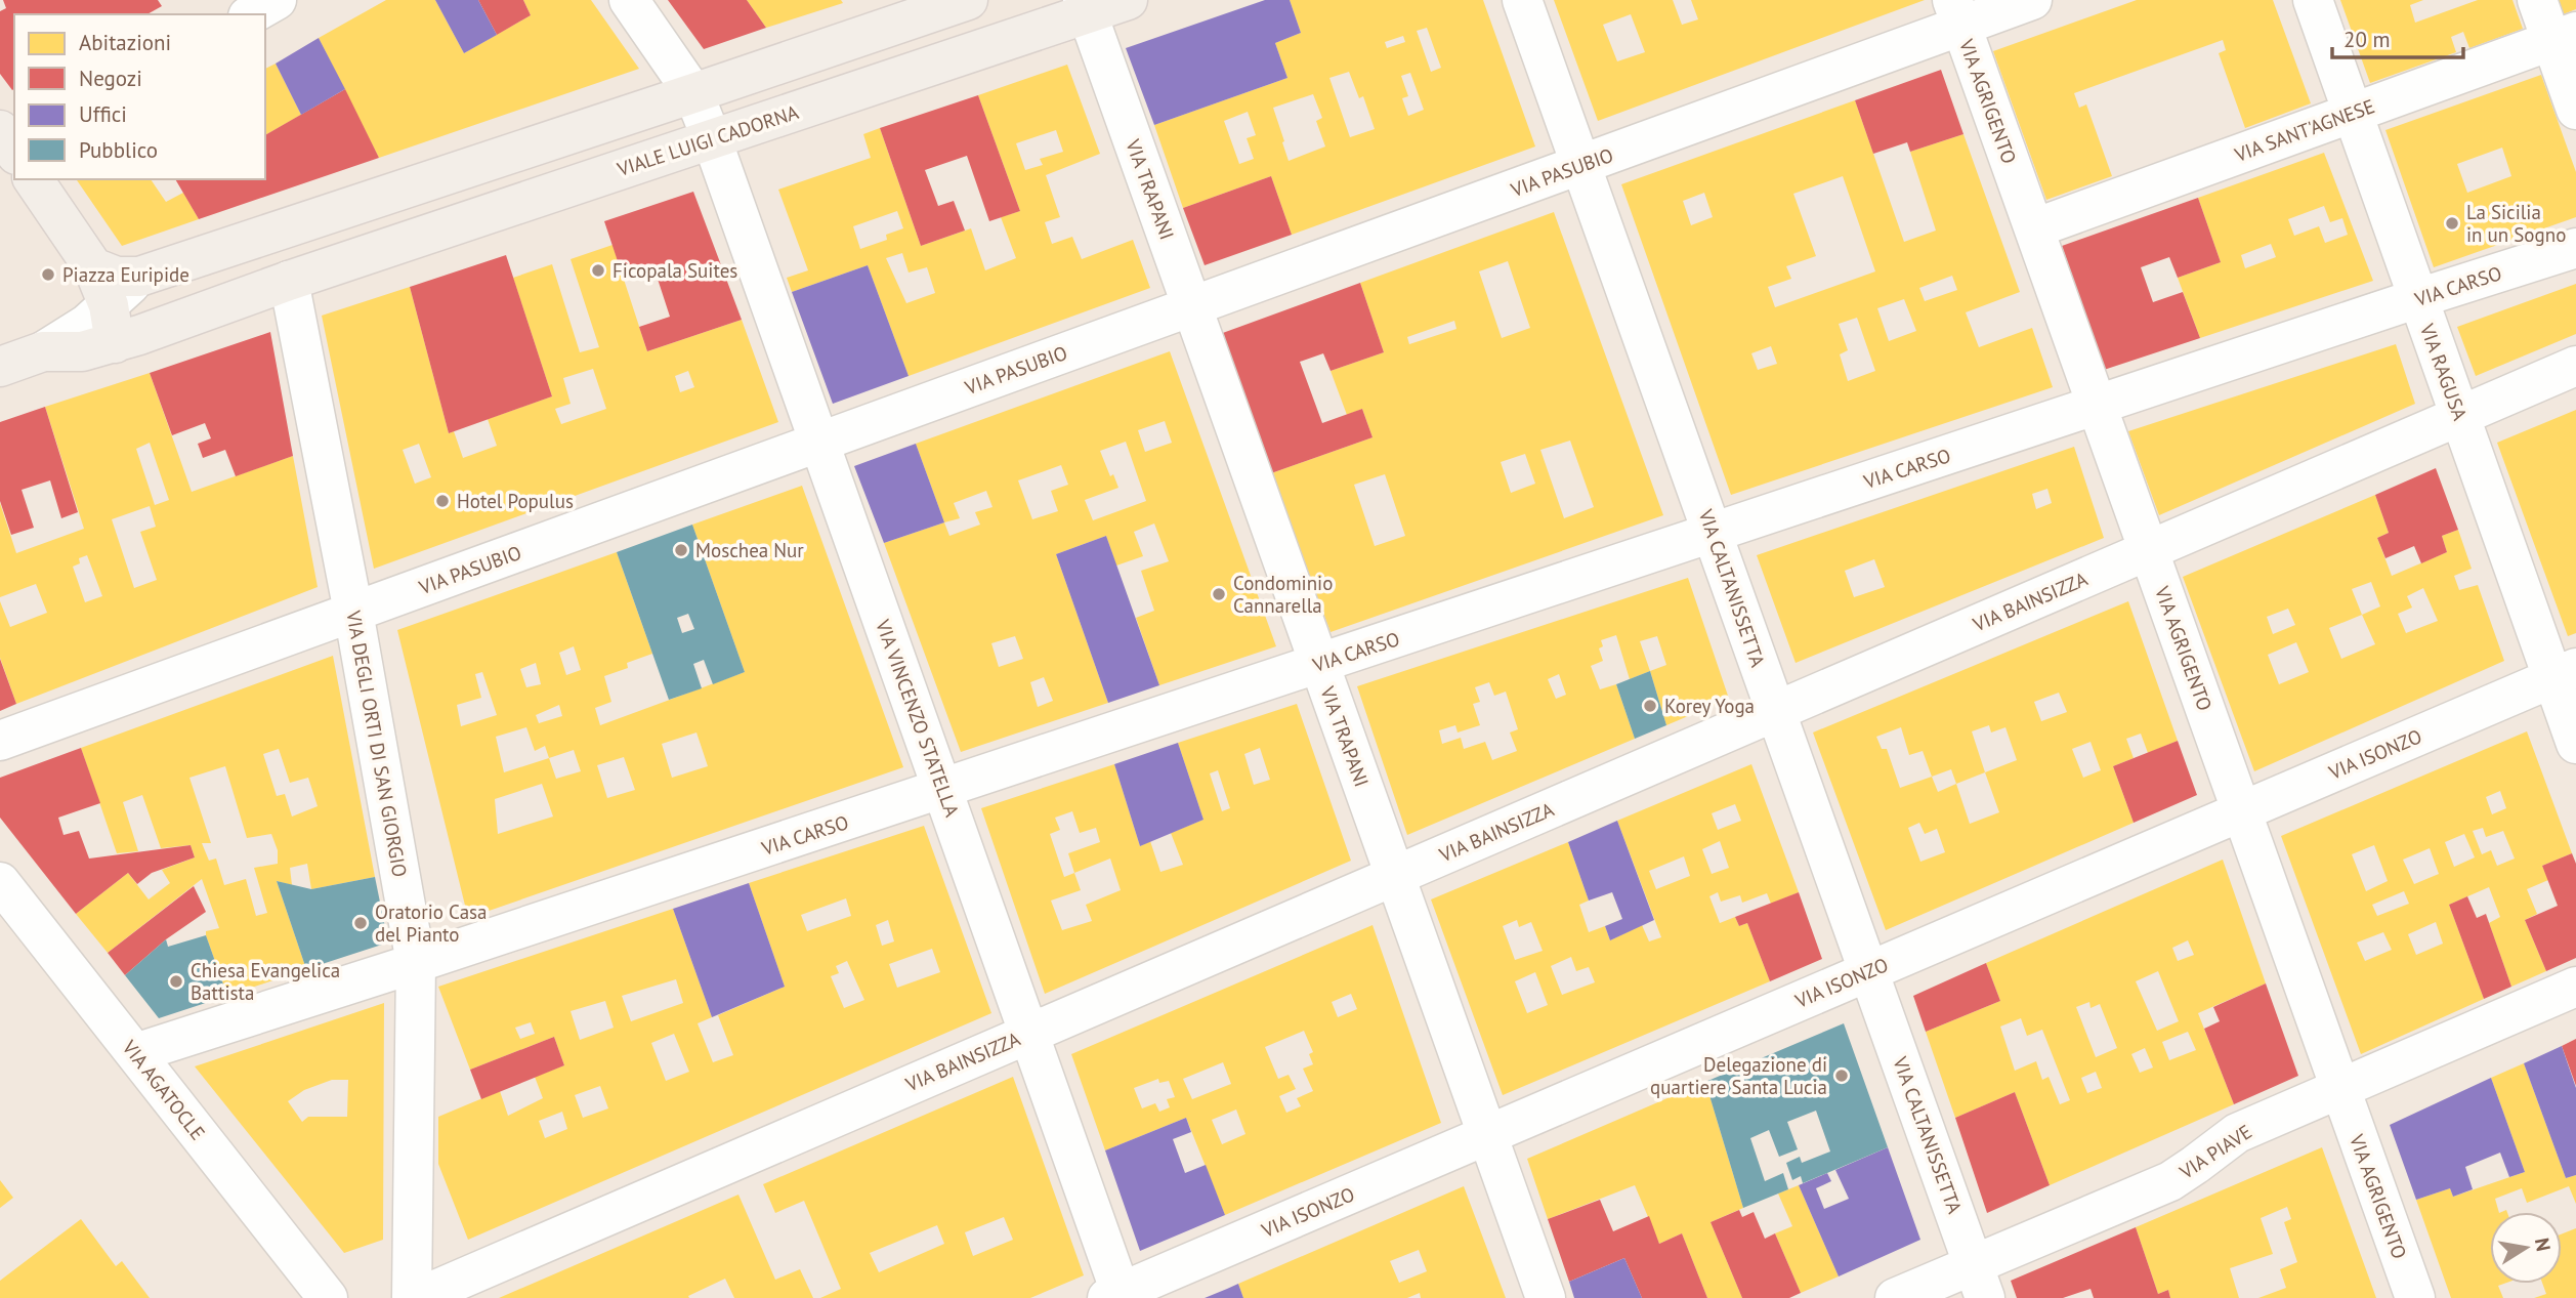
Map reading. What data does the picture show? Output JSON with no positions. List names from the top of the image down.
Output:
{
  "streets": {
    "main road": ["VIALE LUIGI CADORNA"],
    "street": [
      "VIA AGRIGENTO",
      "VIA SANT'AGNESE",
      "VIA PASUBIO",
      "VIA TRAPANI",
      "VIA CARSO",
      "VIA RAGUSA",
      "VIA CALTANISSETTA",
      "VIA BAINSIZZA",
      "VIA VINCENZO STATELLA",
      "VIA DEGLI ORTI DI SAN GIORGIO",
      "VIA ISONZO",
      "VIA AGATOCLE",
      "VIA PIAVE"
    ]
  },
  "crossings": [
    ["VIA AGRIGENTO", "VIA SANT'AGNESE"],
    ["VIA AGRIGENTO", "VIA PASUBIO"],
    ["VIA AGRIGENTO", "VIA CARSO"],
    ["VIA AGRIGENTO", "VIA BAINSIZZA"],
    ["VIA AGRIGENTO", "VIA ISONZO"],
    ["VIA AGRIGENTO", "VIA PIAVE"],
    ["VIA SANT'AGNESE", "VIA RAGUSA"],
    ["VIALE LUIGI CADORNA", "VIA TRAPANI"],
    ["VIALE LUIGI CADORNA", "VIA VINCENZO STATELLA"],
    ["VIALE LUIGI CADORNA", "VIA DEGLI ORTI DI SAN GIORGIO"],
    ["VIA PASUBIO", "VIA TRAPANI"],
    ["VIA PASUBIO", "VIA CALTANISSETTA"],
    ["VIA PASUBIO", "VIA VINCENZO STATELLA"],
    ["VIA PASUBIO", "VIA DEGLI ORTI DI SAN GIORGIO"],
    ["VIA TRAPANI", "VIA CARSO"],
    ["VIA TRAPANI", "VIA BAINSIZZA"],
    ["VIA TRAPANI", "VIA ISONZO"],
    ["VIA CARSO", "VIA RAGUSA"],
    ["VIA CARSO", "VIA CALTANISSETTA"],
    ["VIA CARSO", "VIA VINCENZO STATELLA"],
    ["VIA CARSO", "VIA DEGLI ORTI DI SAN GIORGIO"],
    ["VIA CARSO", "VIA AGATOCLE"],
    ["VIA RAGUSA", "VIA BAINSIZZA"],
    ["VIA RAGUSA", "VIA ISONZO"],
    ["VIA CALTANISSETTA", "VIA BAINSIZZA"],
    ["VIA CALTANISSETTA", "VIA ISONZO"],
    ["VIA CALTANISSETTA", "VIA PIAVE"],
    ["VIA BAINSIZZA", "VIA VINCENZO STATELLA"],
    ["VIA BAINSIZZA", "VIA DEGLI ORTI DI SAN GIORGIO"],
    ["VIA VINCENZO STATELLA", "VIA ISONZO"]
  ],
  "places": [
    "La Sicilia in un Sogno",
    "Ficopala Suites",
    "Piazza Euripide",
    "Hotel Populus",
    "Moschea Nur",
    "Condominio Cannarella",
    "Korey Yoga",
    "Oratorio Casa del Pianto",
    "Chiesa Evangelica Battista",
    "Delegazione di quartiere Santa Lucia"
  ],
  "legend": [
    "Abitazioni",
    "Negozi",
    "Uffici",
    "Pubblico"
  ],
  "scale_bar": "20 m",
  "north": "right"
}
